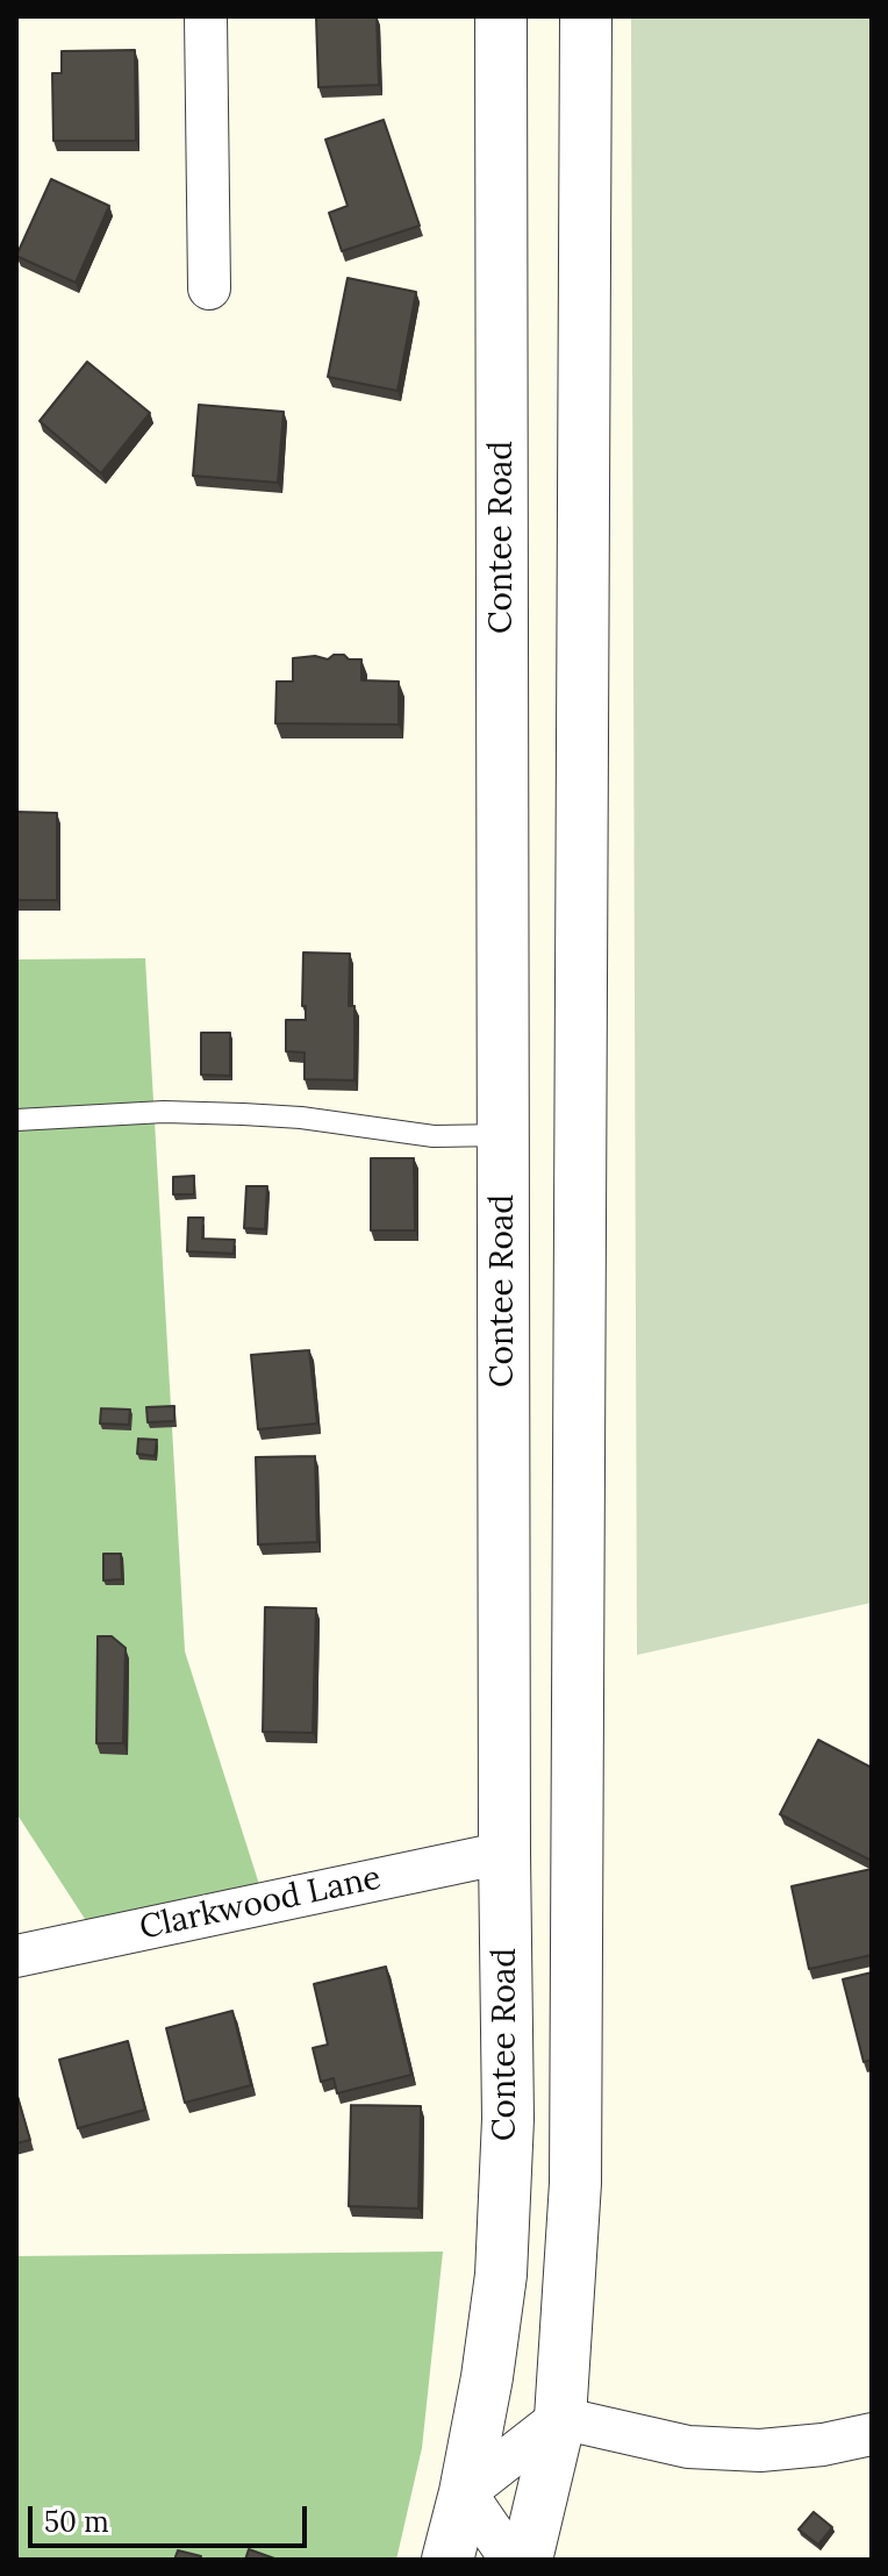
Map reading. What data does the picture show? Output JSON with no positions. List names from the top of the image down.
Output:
{
  "streets": {
    "street": ["Contee Road", "Clarkwood Lane"]
  },
  "crossings": [
    ["Contee Road", "Clarkwood Lane"]
  ],
  "scale_bar": "50 m"
}
